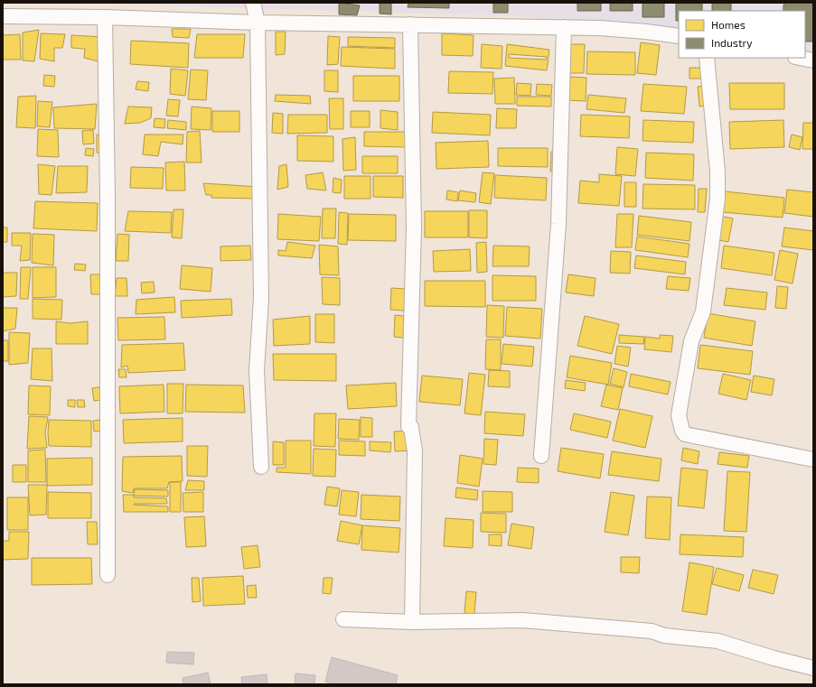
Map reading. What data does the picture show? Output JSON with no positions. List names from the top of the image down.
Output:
{
  "legend": ["Homes", "Industry"]
}
